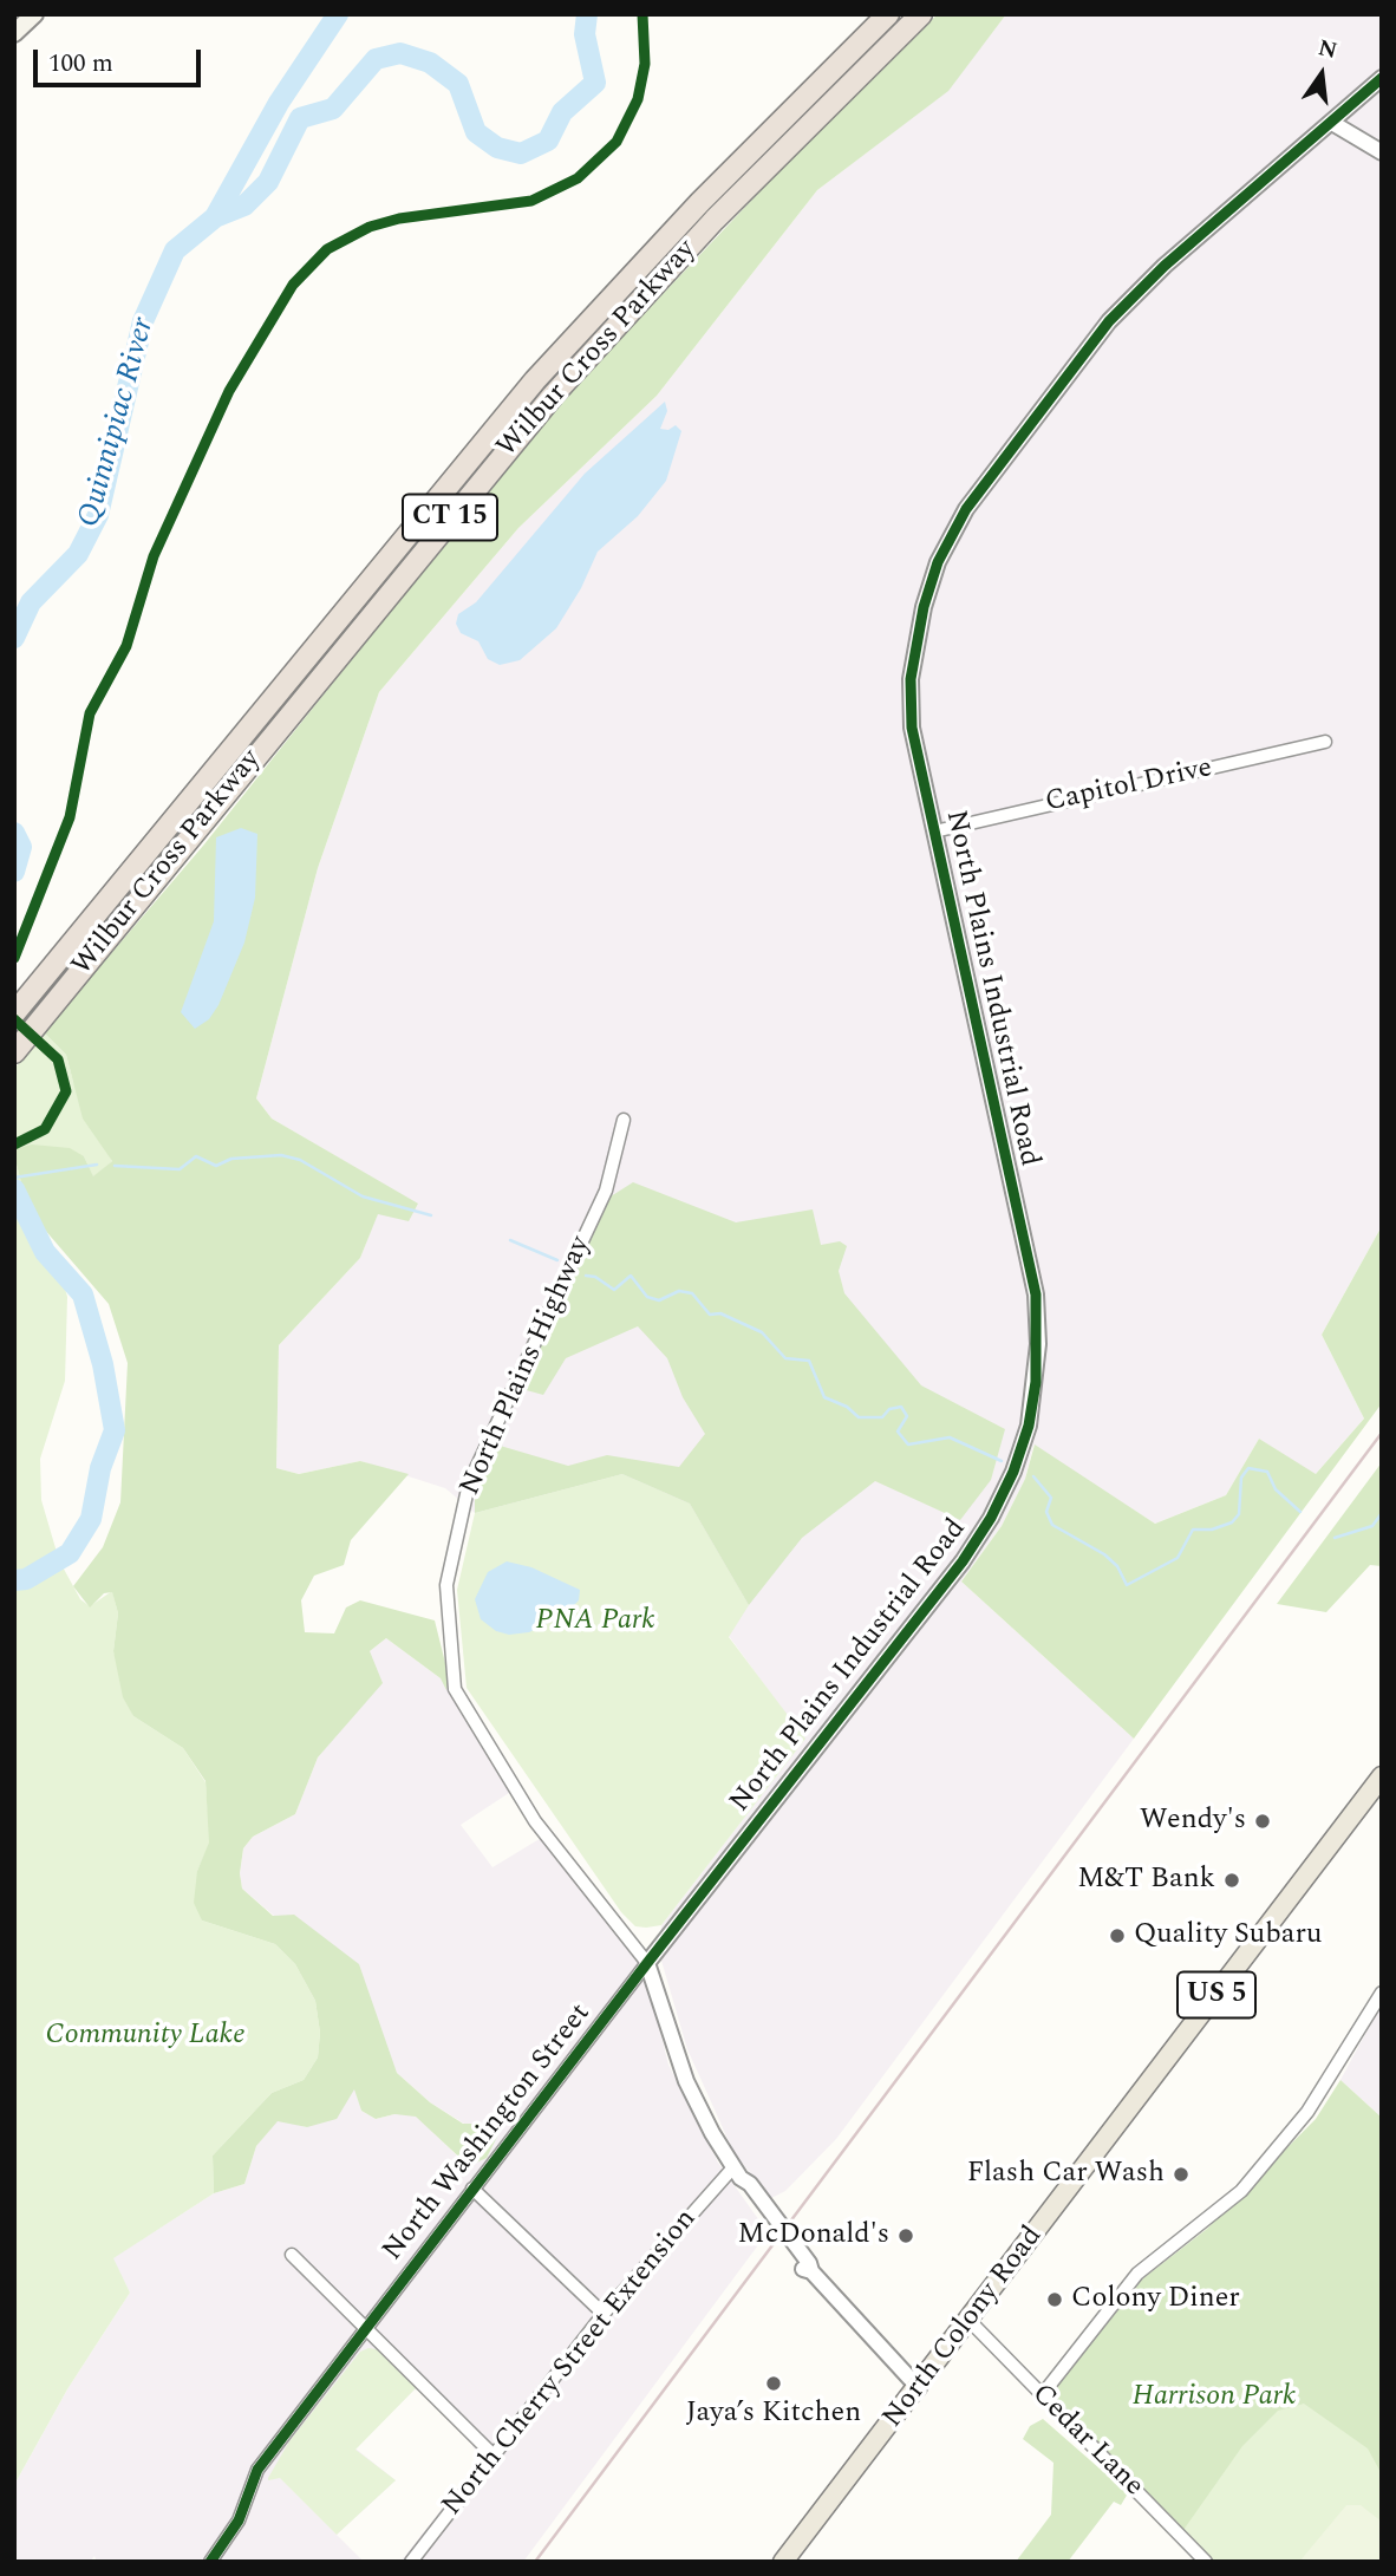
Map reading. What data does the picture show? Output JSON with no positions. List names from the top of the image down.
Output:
{
  "streets": {
    "highway": ["Wilbur Cross Parkway", "CT 15"],
    "main road": ["US 5", "North Colony Road"],
    "street": [
      "Capitol Drive",
      "North Plains Industrial Road",
      "North Plains Highway",
      "North Washington Street",
      "North Cherry Street Extension",
      "Cedar Lane"
    ]
  },
  "crossings": [
    ["Capitol Drive", "North Plains Industrial Road"],
    ["North Plains Industrial Road", "North Plains Highway"],
    ["North Plains Industrial Road", "North Washington Street"],
    ["North Plains Highway", "North Washington Street"],
    ["North Plains Highway", "North Colony Road"],
    ["North Plains Highway", "North Cherry Street Extension"],
    ["North Colony Road", "Cedar Lane"]
  ],
  "water": ["Quinnipiac River"],
  "parks": ["PNA Park", "Community Lake", "Harrison Park"],
  "places": [
    "Wendy's",
    "M&T Bank",
    "Quality Subaru",
    "Flash Car Wash",
    "McDonald's",
    "Colony Diner",
    "Jaya’s Kitchen"
  ],
  "scale_bar": "100 m",
  "north": "top"
}
